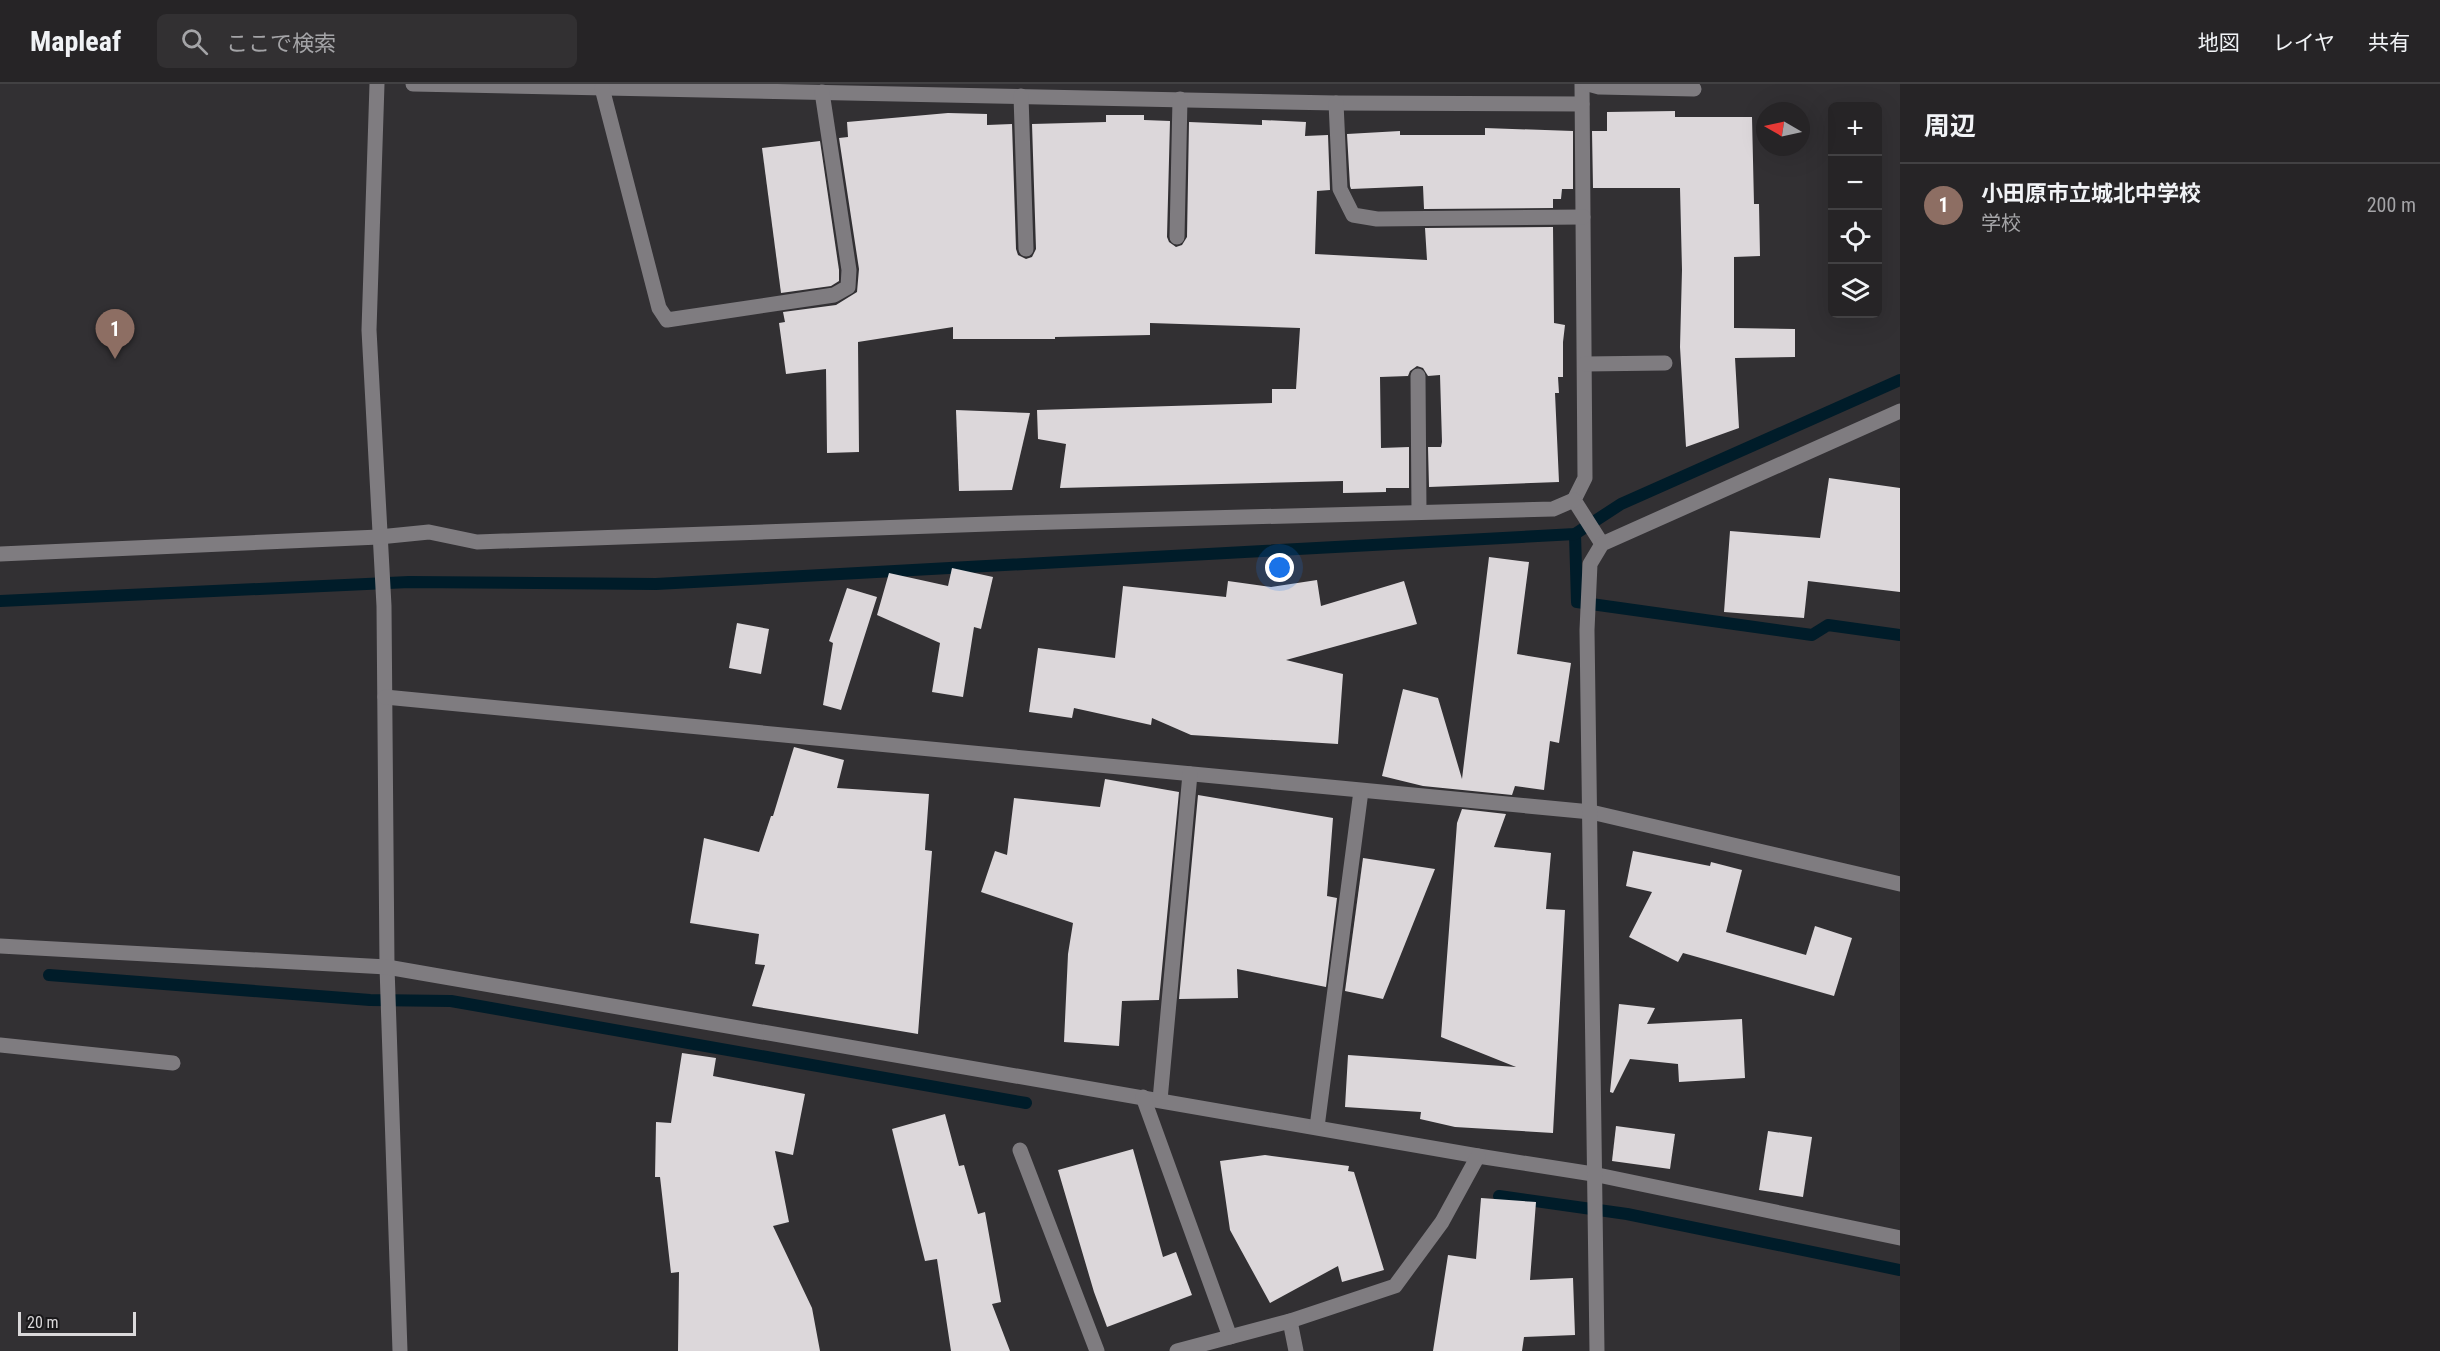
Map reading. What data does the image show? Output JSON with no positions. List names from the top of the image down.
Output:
{
  "scale_bar": "20 m",
  "north": "left",
  "page": {
    "header": "Mapleaf",
    "search": "ここで検索",
    "nav": ["地図", "レイヤ", "共有"],
    "heading": "周辺",
    "map_buttons": ["+", "−"],
    "list": [
      {
        "mark": "1",
        "name": "小田原市立城北中学校",
        "note": "学校",
        "value": "200 m"
      }
    ],
    "pins": "1",
    "scale": "20 m"
  }
}
